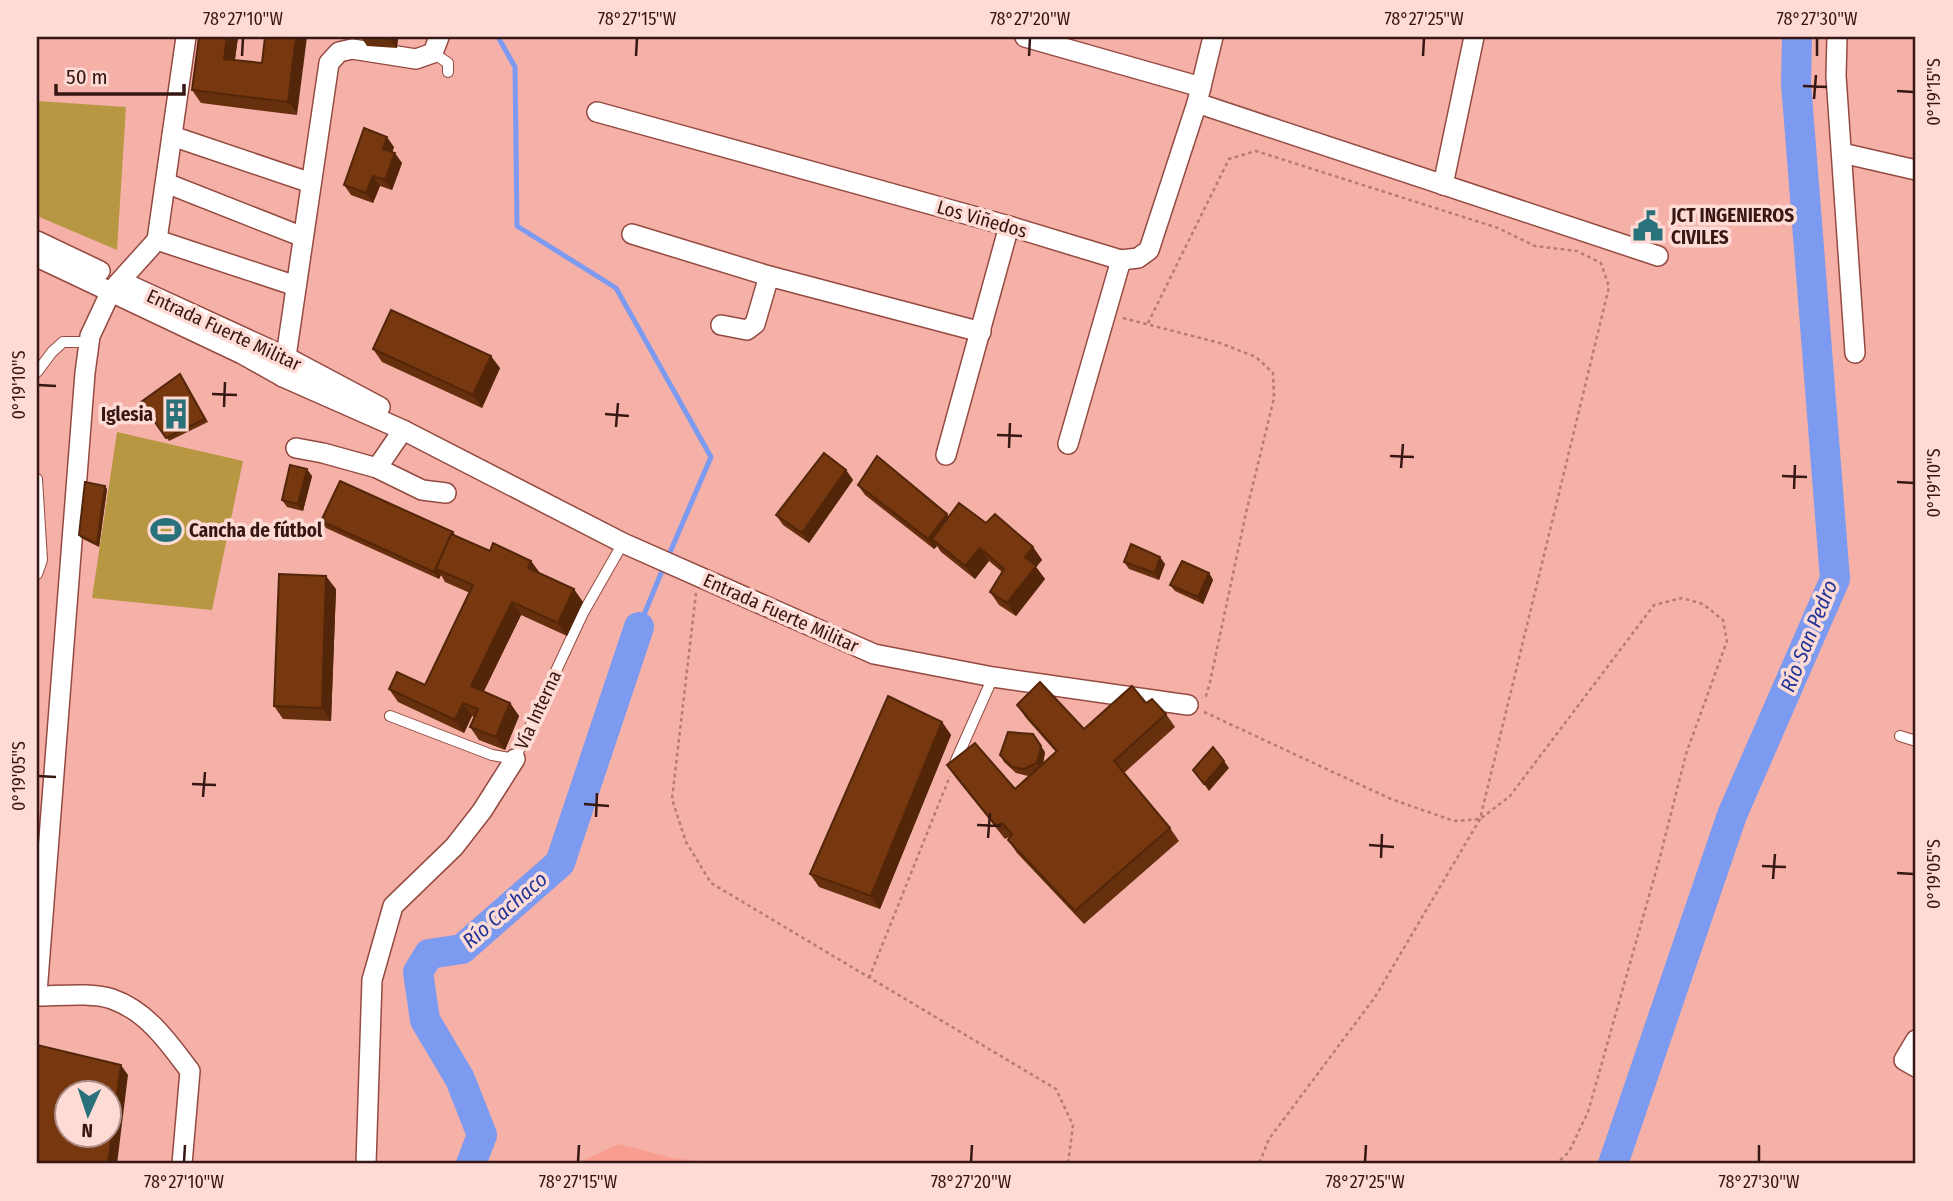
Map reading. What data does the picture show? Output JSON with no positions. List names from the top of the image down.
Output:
{
  "streets": {
    "street": ["Los Viñedos", "Entrada Fuerte Militar"],
    "lane": ["Vía Interna"]
  },
  "crossings": [
    ["Entrada Fuerte Militar", "Vía Interna"]
  ],
  "water": ["Río San Pedro", "Río Cachaco"],
  "places": {
    "public building": ["JCT INGENIEROS CIVILES"],
    "building": ["Iglesia"],
    "sports": ["Cancha de fútbol"]
  },
  "scale_bar": "50 m",
  "north": "bottom",
  "coordinates": [
    "78°27'10\"W",
    "78°27'15\"W",
    "78°27'20\"W",
    "78°27'25\"W",
    "78°27'30\"W",
    "0°19'15\"S",
    "0°19'10\"S",
    "0°19'05\"S"
  ]
}
